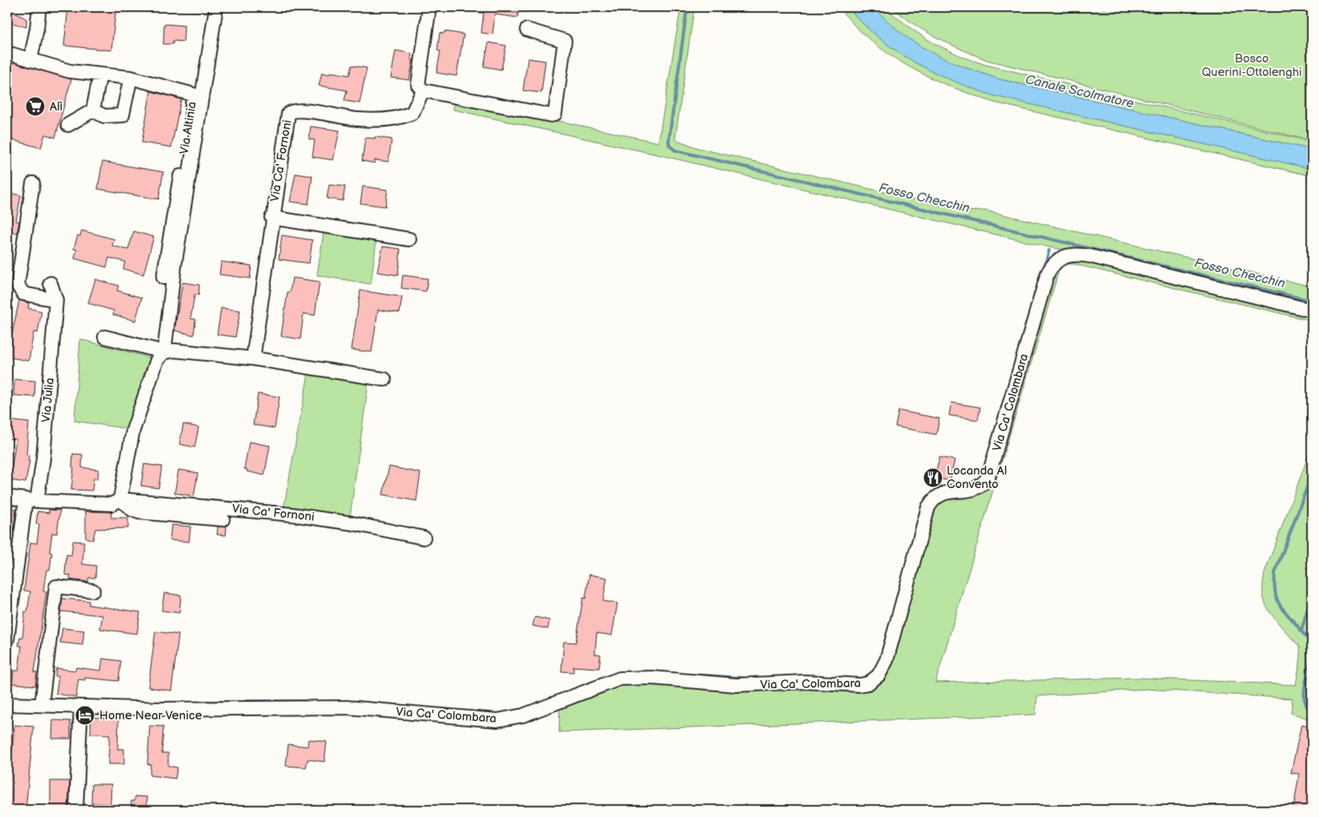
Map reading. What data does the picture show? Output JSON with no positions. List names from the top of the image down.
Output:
{
  "streets": {
    "street": [
      "Via Altinia",
      "Via Ca' Fornoni",
      "Via Julia",
      "Via Ca' Colombara"
    ]
  },
  "crossings": [
    ["Via Ca' Fornoni", "Via Julia"]
  ],
  "water": ["Canale Scolmatore", "Fosso Checchin"],
  "parks": ["Bosco Querini-Ottolenghi"],
  "places": {
    "supermarket": ["Alì"],
    "restaurant": ["Locanda Al Convento"],
    "hotel": ["Home Near Venice"]
  }
}
